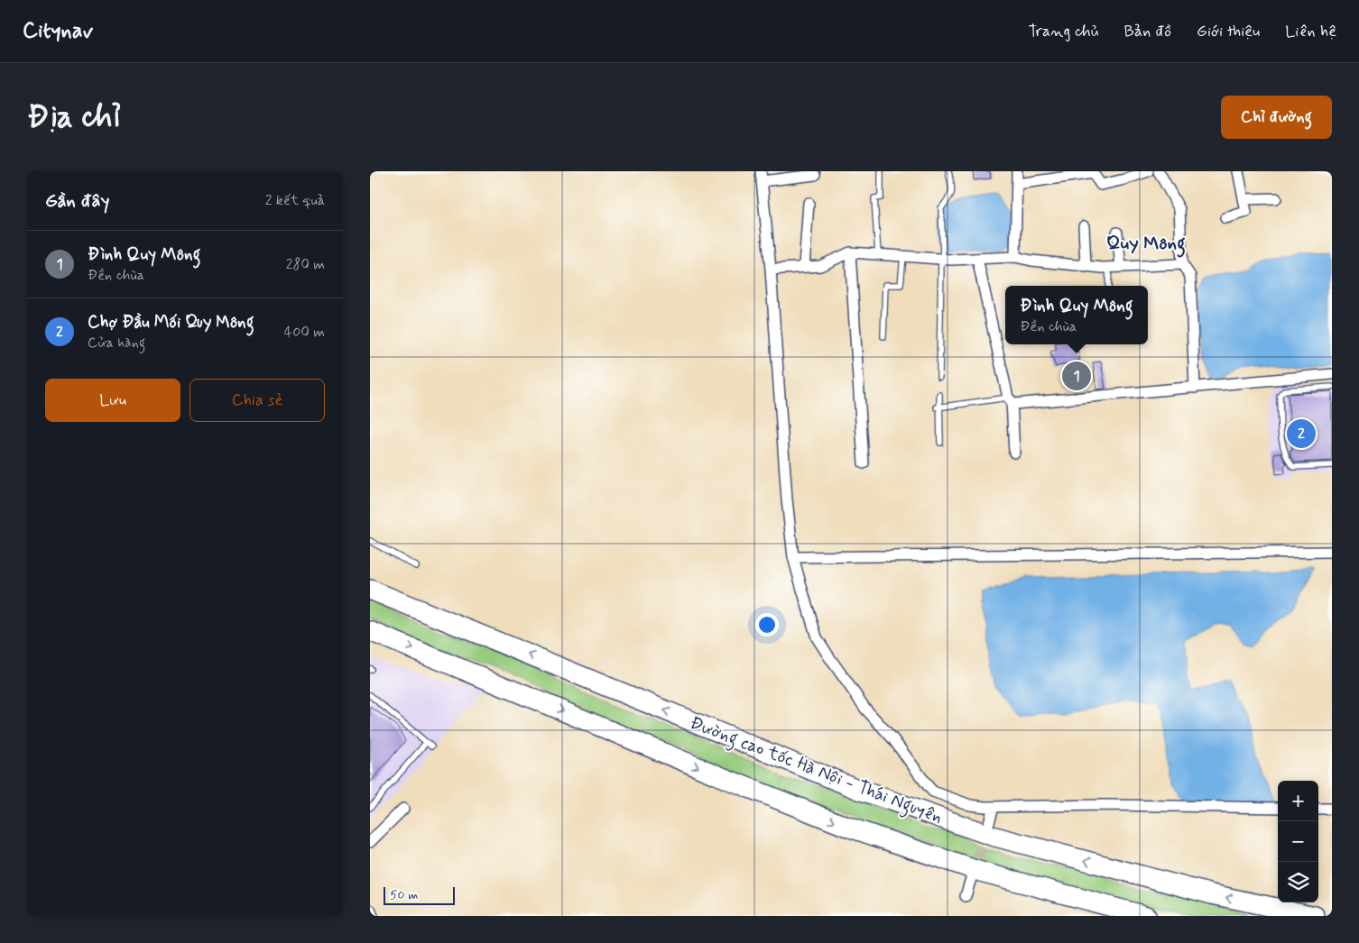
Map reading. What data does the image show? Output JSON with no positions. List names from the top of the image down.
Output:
{
  "streets": {
    "highway": ["Đường cao tốc Hà Nội - Thái Nguyên"]
  },
  "districts": ["Quy Mông"],
  "scale_bar": "50 m",
  "page": {
    "header": "Citynav",
    "nav": [
      "Trang chủ",
      "Bản đồ",
      "Giới thiệu",
      "Liên hệ"
    ],
    "buttons": [
      "Chỉ đường",
      ["Lưu", "Chia sẻ"]
    ],
    "title": "Địa chỉ",
    "heading": ["Gần đây", "2 kết quả"],
    "list": [
      {
        "mark": "1",
        "name": "Đình Quy Mông",
        "note": "Đền chùa",
        "value": "280 m"
      },
      {
        "mark": "2",
        "name": "Chợ Đầu Mối Quy Mông",
        "note": "Cửa hàng",
        "value": "400 m"
      }
    ],
    "popup": ["Đình Quy Mông", "Đền chùa"],
    "pins": ["1", "2"],
    "map_buttons": ["+", "−"],
    "scale": "50 m"
  }
}
